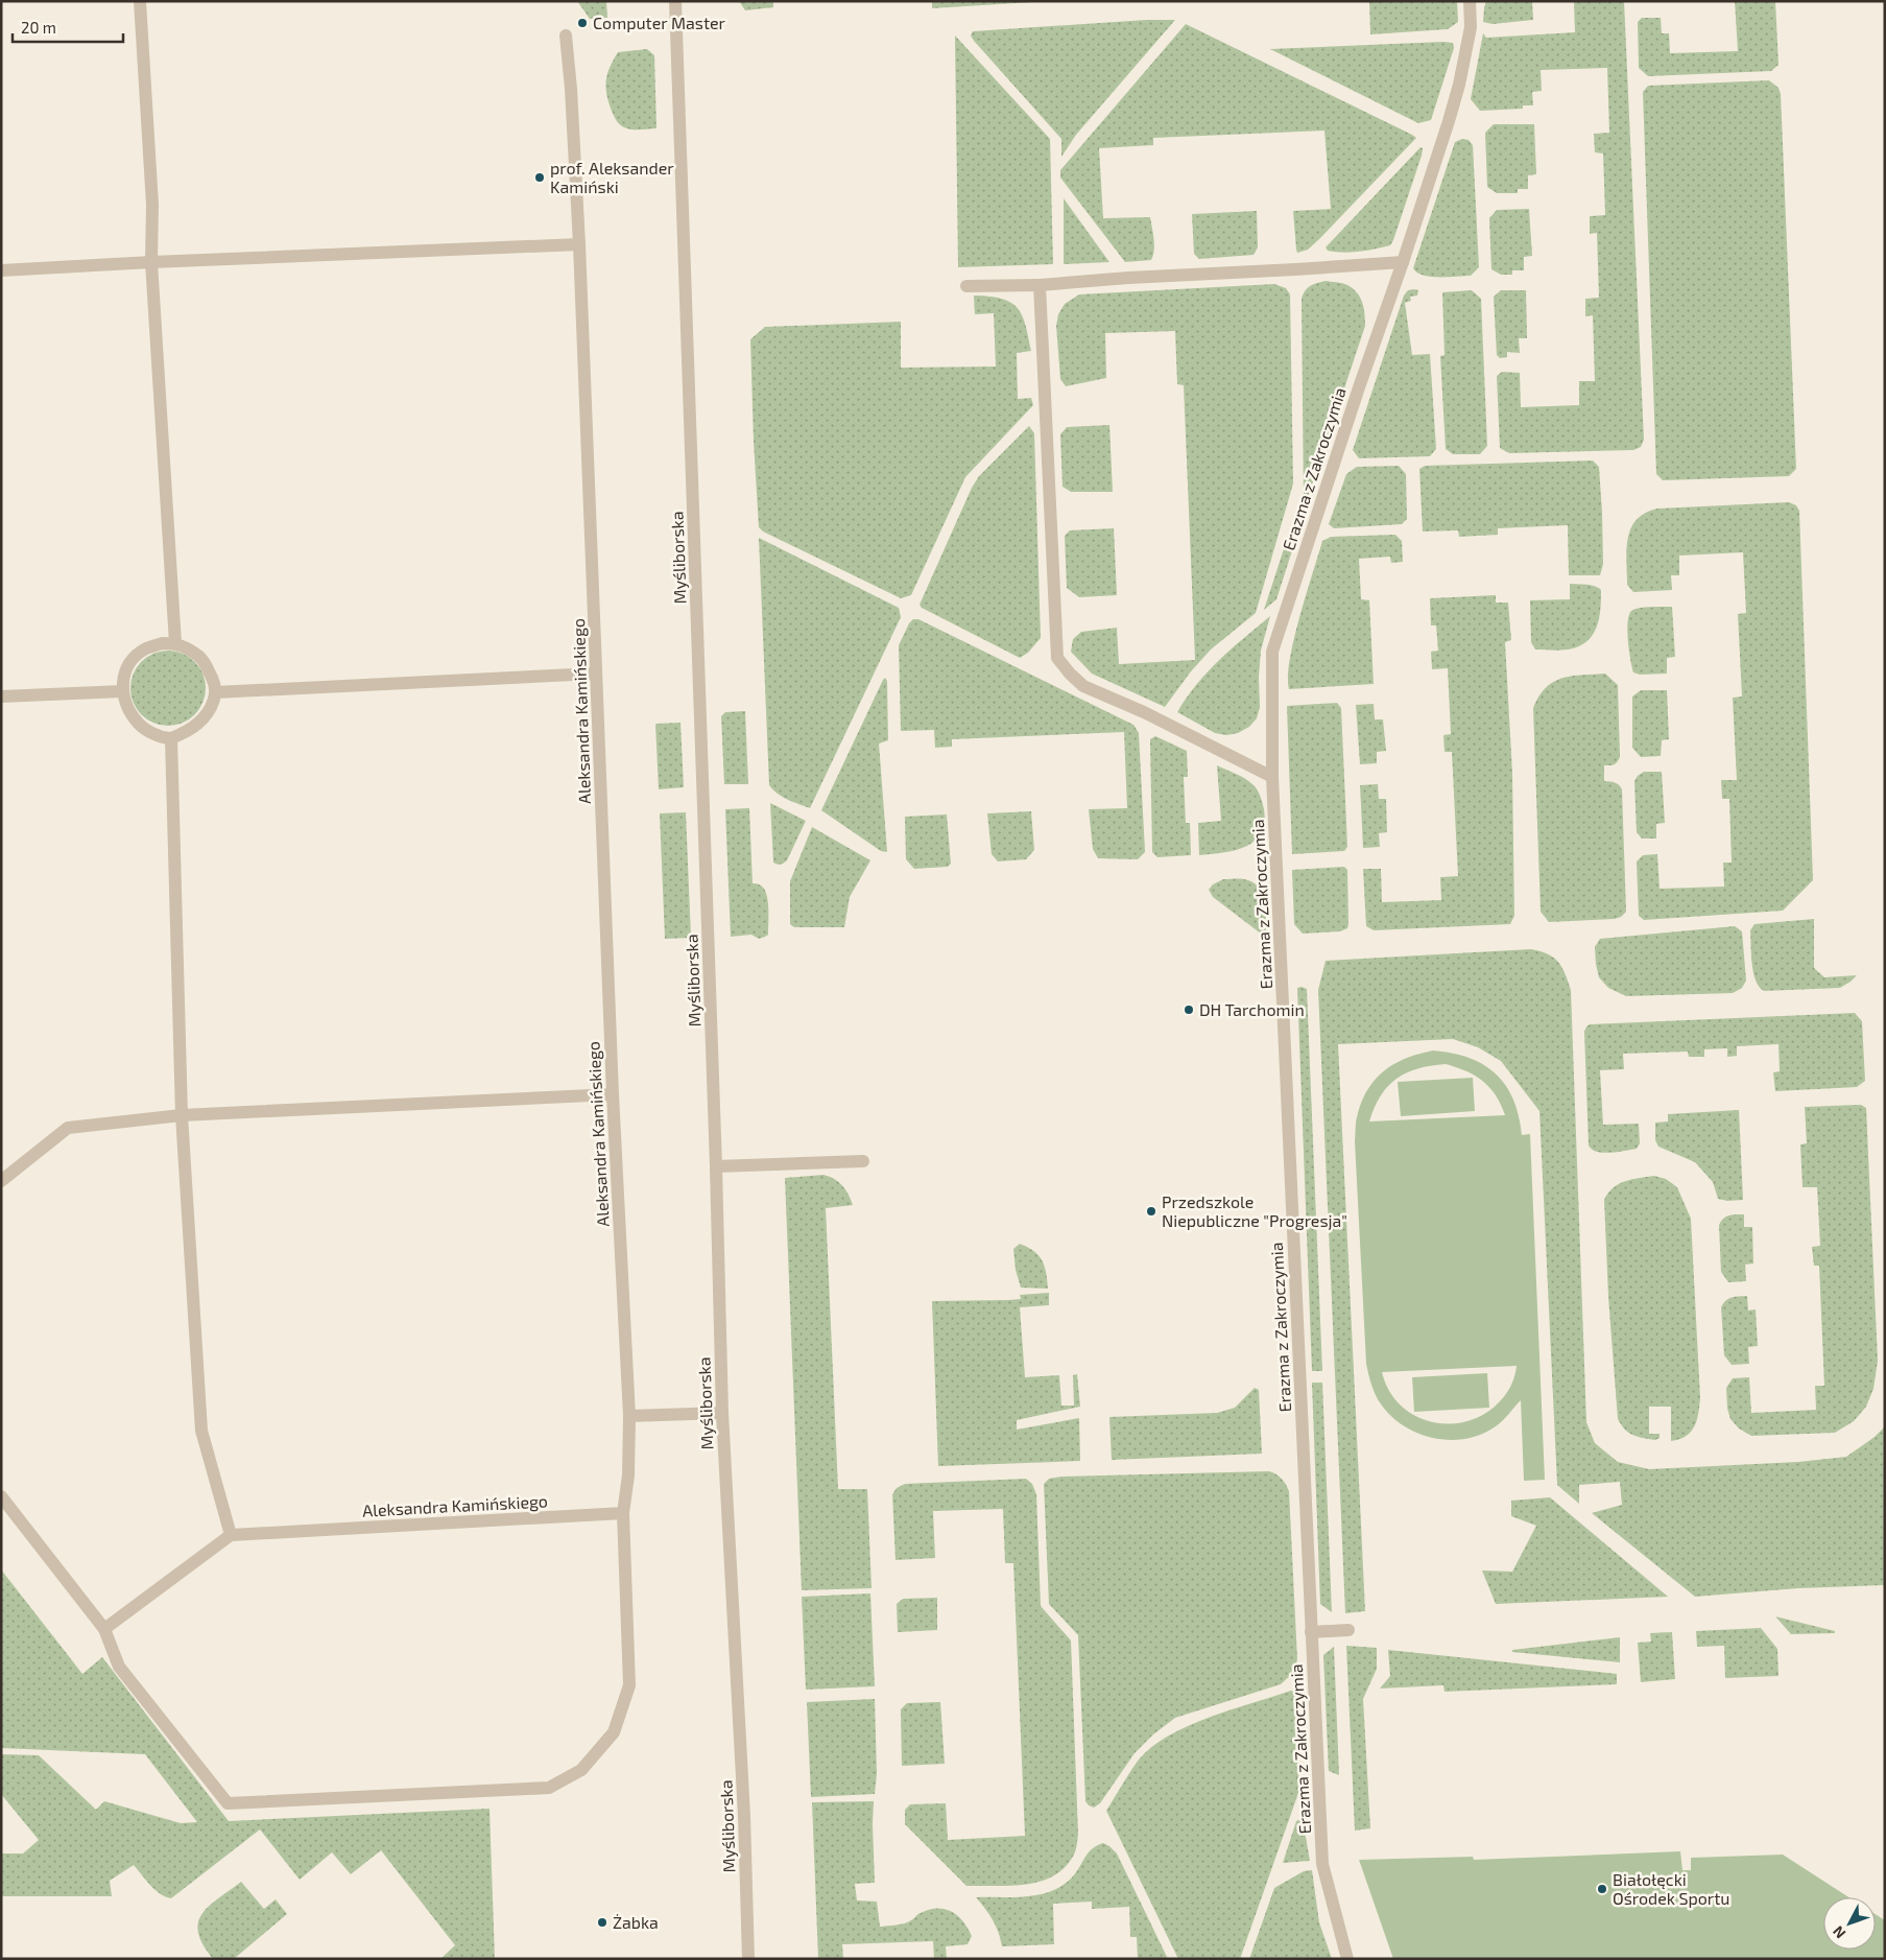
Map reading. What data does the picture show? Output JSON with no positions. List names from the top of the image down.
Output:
{
  "streets": {
    "street": ["Erazma z Zakroczymia", "Myśliborska", "Aleksandra Kamińskiego"]
  },
  "places": [
    "Computer Master",
    "prof. Aleksander Kamiński",
    "DH Tarchomin",
    "Przedszkole Niepubliczne \"Progresja\"",
    "Białołęcki Ośrodek Sportu",
    "Żabka"
  ],
  "scale_bar": "20 m",
  "north": "bottom left"
}
